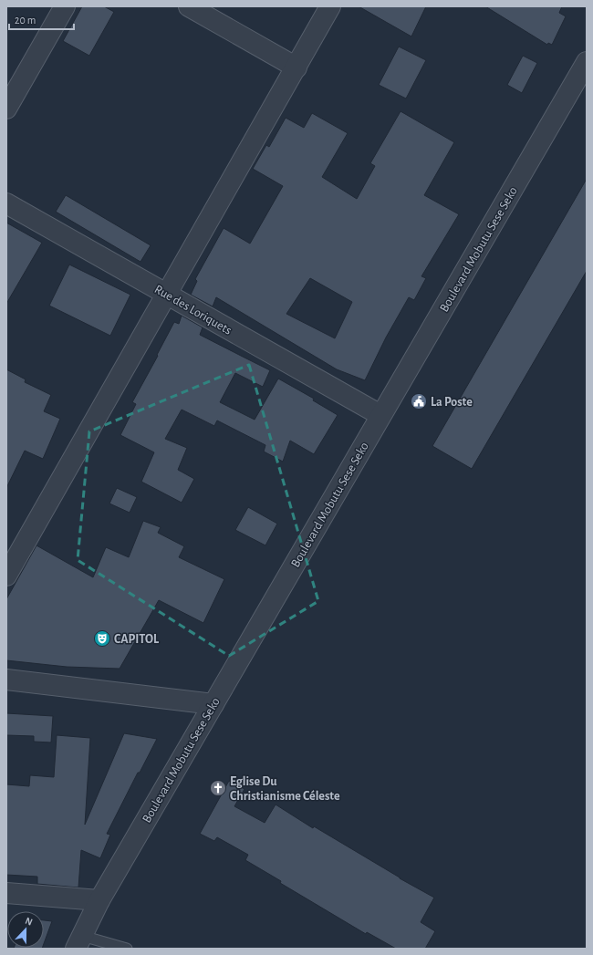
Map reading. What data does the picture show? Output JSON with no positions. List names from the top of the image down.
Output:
{
  "streets": {
    "street": ["Boulevard Mobutu Sese Seko", "Rue des Loriquets"]
  },
  "crossings": [
    ["Boulevard Mobutu Sese Seko", "Rue des Loriquets"]
  ],
  "places": {
    "public building": ["La Poste"],
    "theatre": ["CAPITOL"],
    "church": ["Eglise Du Christianisme Céleste"]
  },
  "scale_bar": "20 m",
  "north": "top"
}
